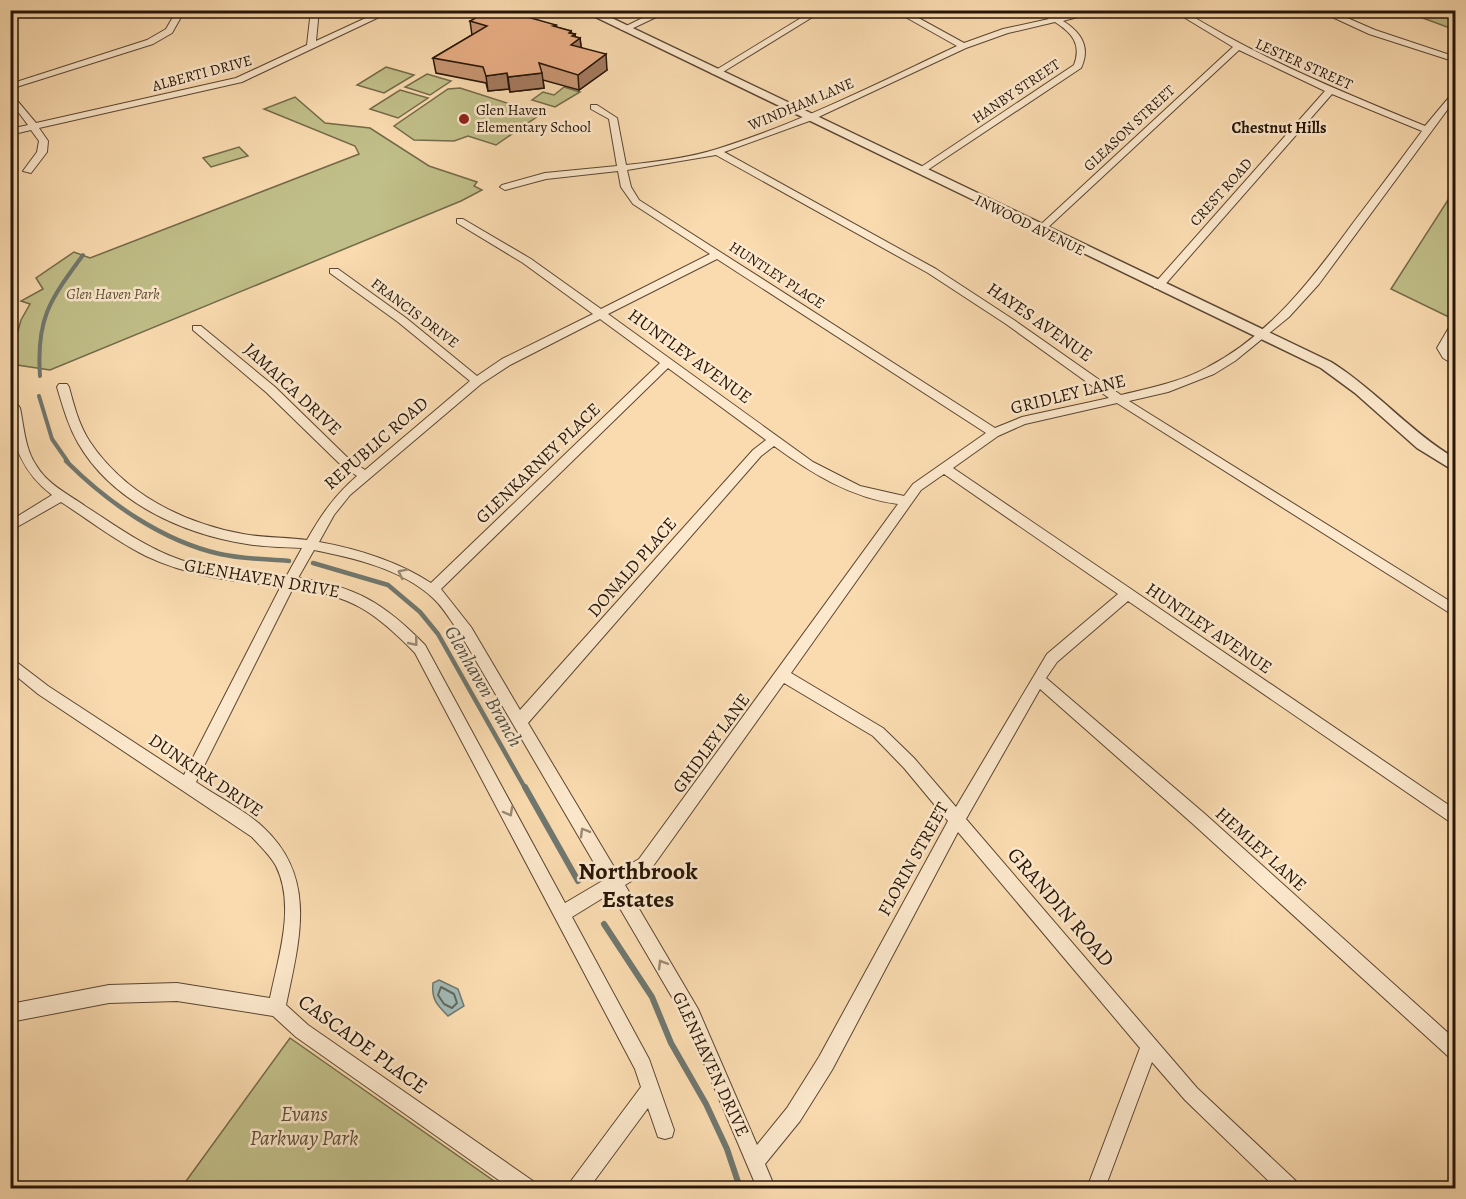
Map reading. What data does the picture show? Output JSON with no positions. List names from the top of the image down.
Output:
{
  "streets": {
    "street": [
      "LESTER STREET",
      "ALBERTI DRIVE",
      "HANBY STREET",
      "WINDHAM LANE",
      "GLEASON STREET",
      "CREST ROAD",
      "INWOOD AVENUE",
      "HUNTLEY PLACE",
      "FRANCIS DRIVE",
      "HAYES AVENUE",
      "HUNTLEY AVENUE",
      "JAMAICA DRIVE",
      "GRIDLEY LANE",
      "REPUBLIC ROAD",
      "GLENKARNEY PLACE",
      "DONALD PLACE",
      "GLENHAVEN DRIVE",
      "DUNKIRK DRIVE",
      "HEMLEY LANE",
      "FLORIN STREET",
      "GRANDIN ROAD",
      "CASCADE PLACE"
    ]
  },
  "crossings": [
    ["LESTER STREET", "GLEASON STREET"],
    ["LESTER STREET", "CREST ROAD"],
    ["LESTER STREET", "GRIDLEY LANE"],
    ["HANBY STREET", "WINDHAM LANE"],
    ["HANBY STREET", "INWOOD AVENUE"],
    ["WINDHAM LANE", "INWOOD AVENUE"],
    ["WINDHAM LANE", "HUNTLEY PLACE"],
    ["WINDHAM LANE", "HAYES AVENUE"],
    ["GLEASON STREET", "INWOOD AVENUE"],
    ["CREST ROAD", "INWOOD AVENUE"],
    ["INWOOD AVENUE", "GRIDLEY LANE"],
    ["HUNTLEY PLACE", "GRIDLEY LANE"],
    ["HUNTLEY PLACE", "REPUBLIC ROAD"],
    ["FRANCIS DRIVE", "REPUBLIC ROAD"],
    ["HAYES AVENUE", "GRIDLEY LANE"],
    ["HUNTLEY AVENUE", "GRIDLEY LANE"],
    ["HUNTLEY AVENUE", "REPUBLIC ROAD"],
    ["HUNTLEY AVENUE", "GLENKARNEY PLACE"],
    ["HUNTLEY AVENUE", "DONALD PLACE"],
    ["HUNTLEY AVENUE", "FLORIN STREET"],
    ["JAMAICA DRIVE", "REPUBLIC ROAD"],
    ["GRIDLEY LANE", "GLENHAVEN DRIVE"],
    ["GRIDLEY LANE", "GRANDIN ROAD"],
    ["REPUBLIC ROAD", "GLENHAVEN DRIVE"],
    ["REPUBLIC ROAD", "DUNKIRK DRIVE"],
    ["GLENKARNEY PLACE", "GLENHAVEN DRIVE"],
    ["DONALD PLACE", "GLENHAVEN DRIVE"],
    ["GLENHAVEN DRIVE", "FLORIN STREET"],
    ["DUNKIRK DRIVE", "CASCADE PLACE"],
    ["HEMLEY LANE", "FLORIN STREET"],
    ["FLORIN STREET", "GRANDIN ROAD"]
  ],
  "districts": ["Chestnut Hills", "Northbrook Estates"],
  "water": ["Glenhaven Branch"],
  "parks": ["Glen Haven Park", "Evans Parkway Park"],
  "places": ["Glen Haven Elementary School"]
}
